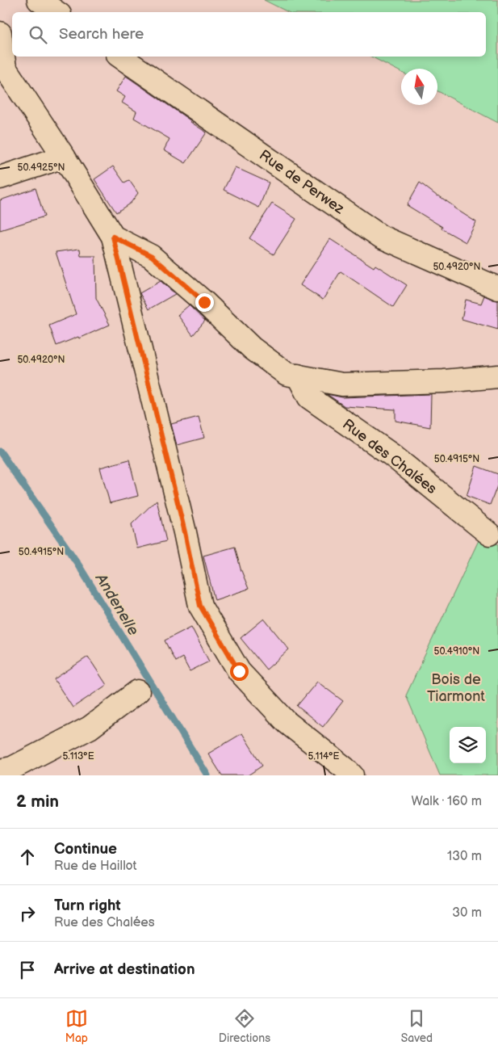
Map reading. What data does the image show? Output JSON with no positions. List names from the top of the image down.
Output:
{
  "streets": {
    "street": ["Rue de Perwez", "Rue des Chalées"]
  },
  "water": ["Andenelle"],
  "parks": ["Bois de Tiarmont"],
  "north": "top",
  "page": {
    "search": "Search here",
    "heading": ["2 min", "Walk · 160 m"],
    "list": [
      ["Continue", "Rue de Haillot", "130 m"],
      ["Turn right", "Rue des Chalées", "30 m"],
      "Arrive at destination"
    ],
    "nav": ["Map", "Directions", "Saved"]
  },
  "coordinates": [
    "50.4925°N",
    "50.4920°N",
    "50.4915°N",
    "50.4910°N",
    "5.113°E",
    "5.114°E"
  ]
}
